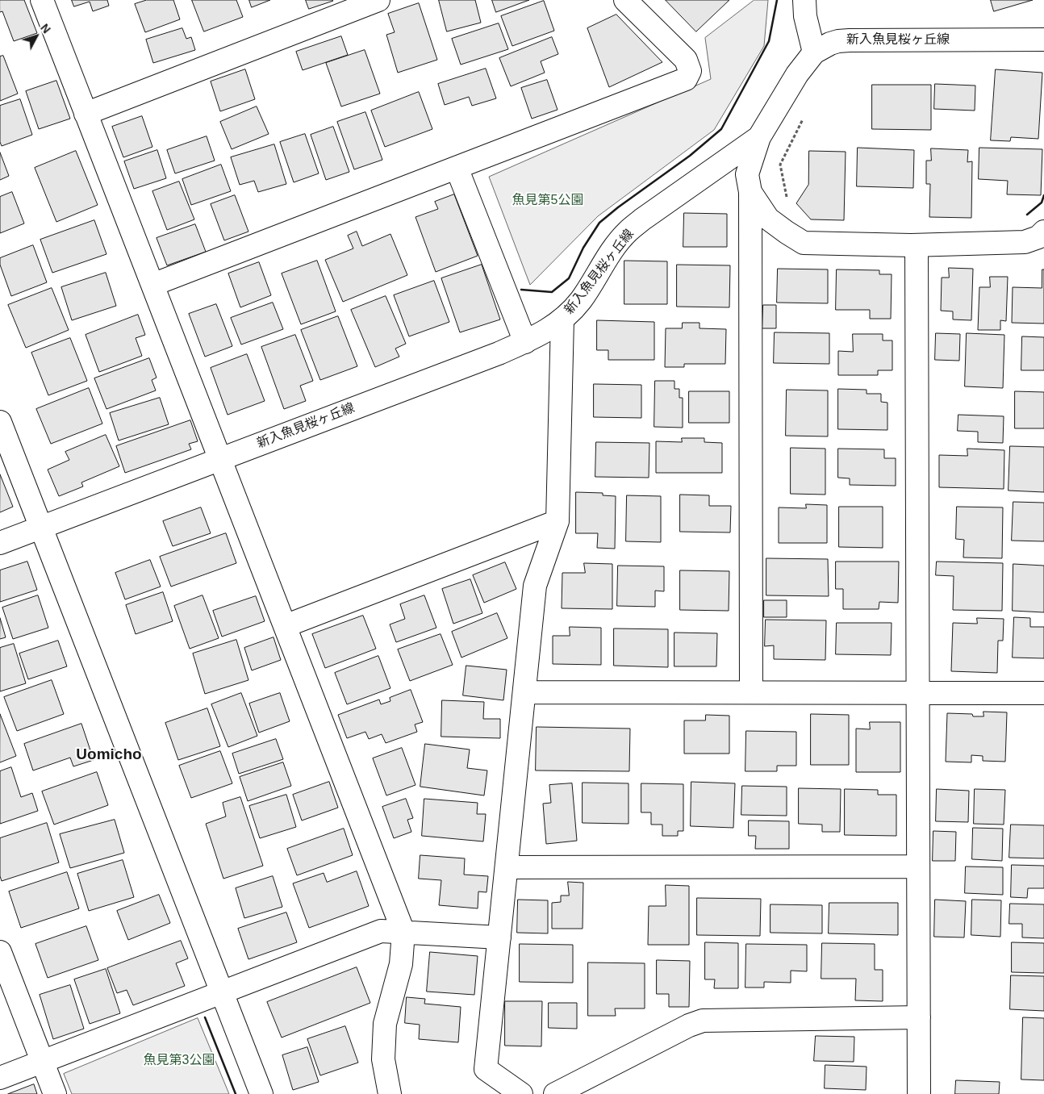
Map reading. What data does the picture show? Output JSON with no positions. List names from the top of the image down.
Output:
{
  "streets": {
    "street": ["新入魚見桜ヶ丘線"]
  },
  "districts": ["Uomicho"],
  "parks": ["魚見第5公園", "魚見第3公園"],
  "north": "top right"
}
